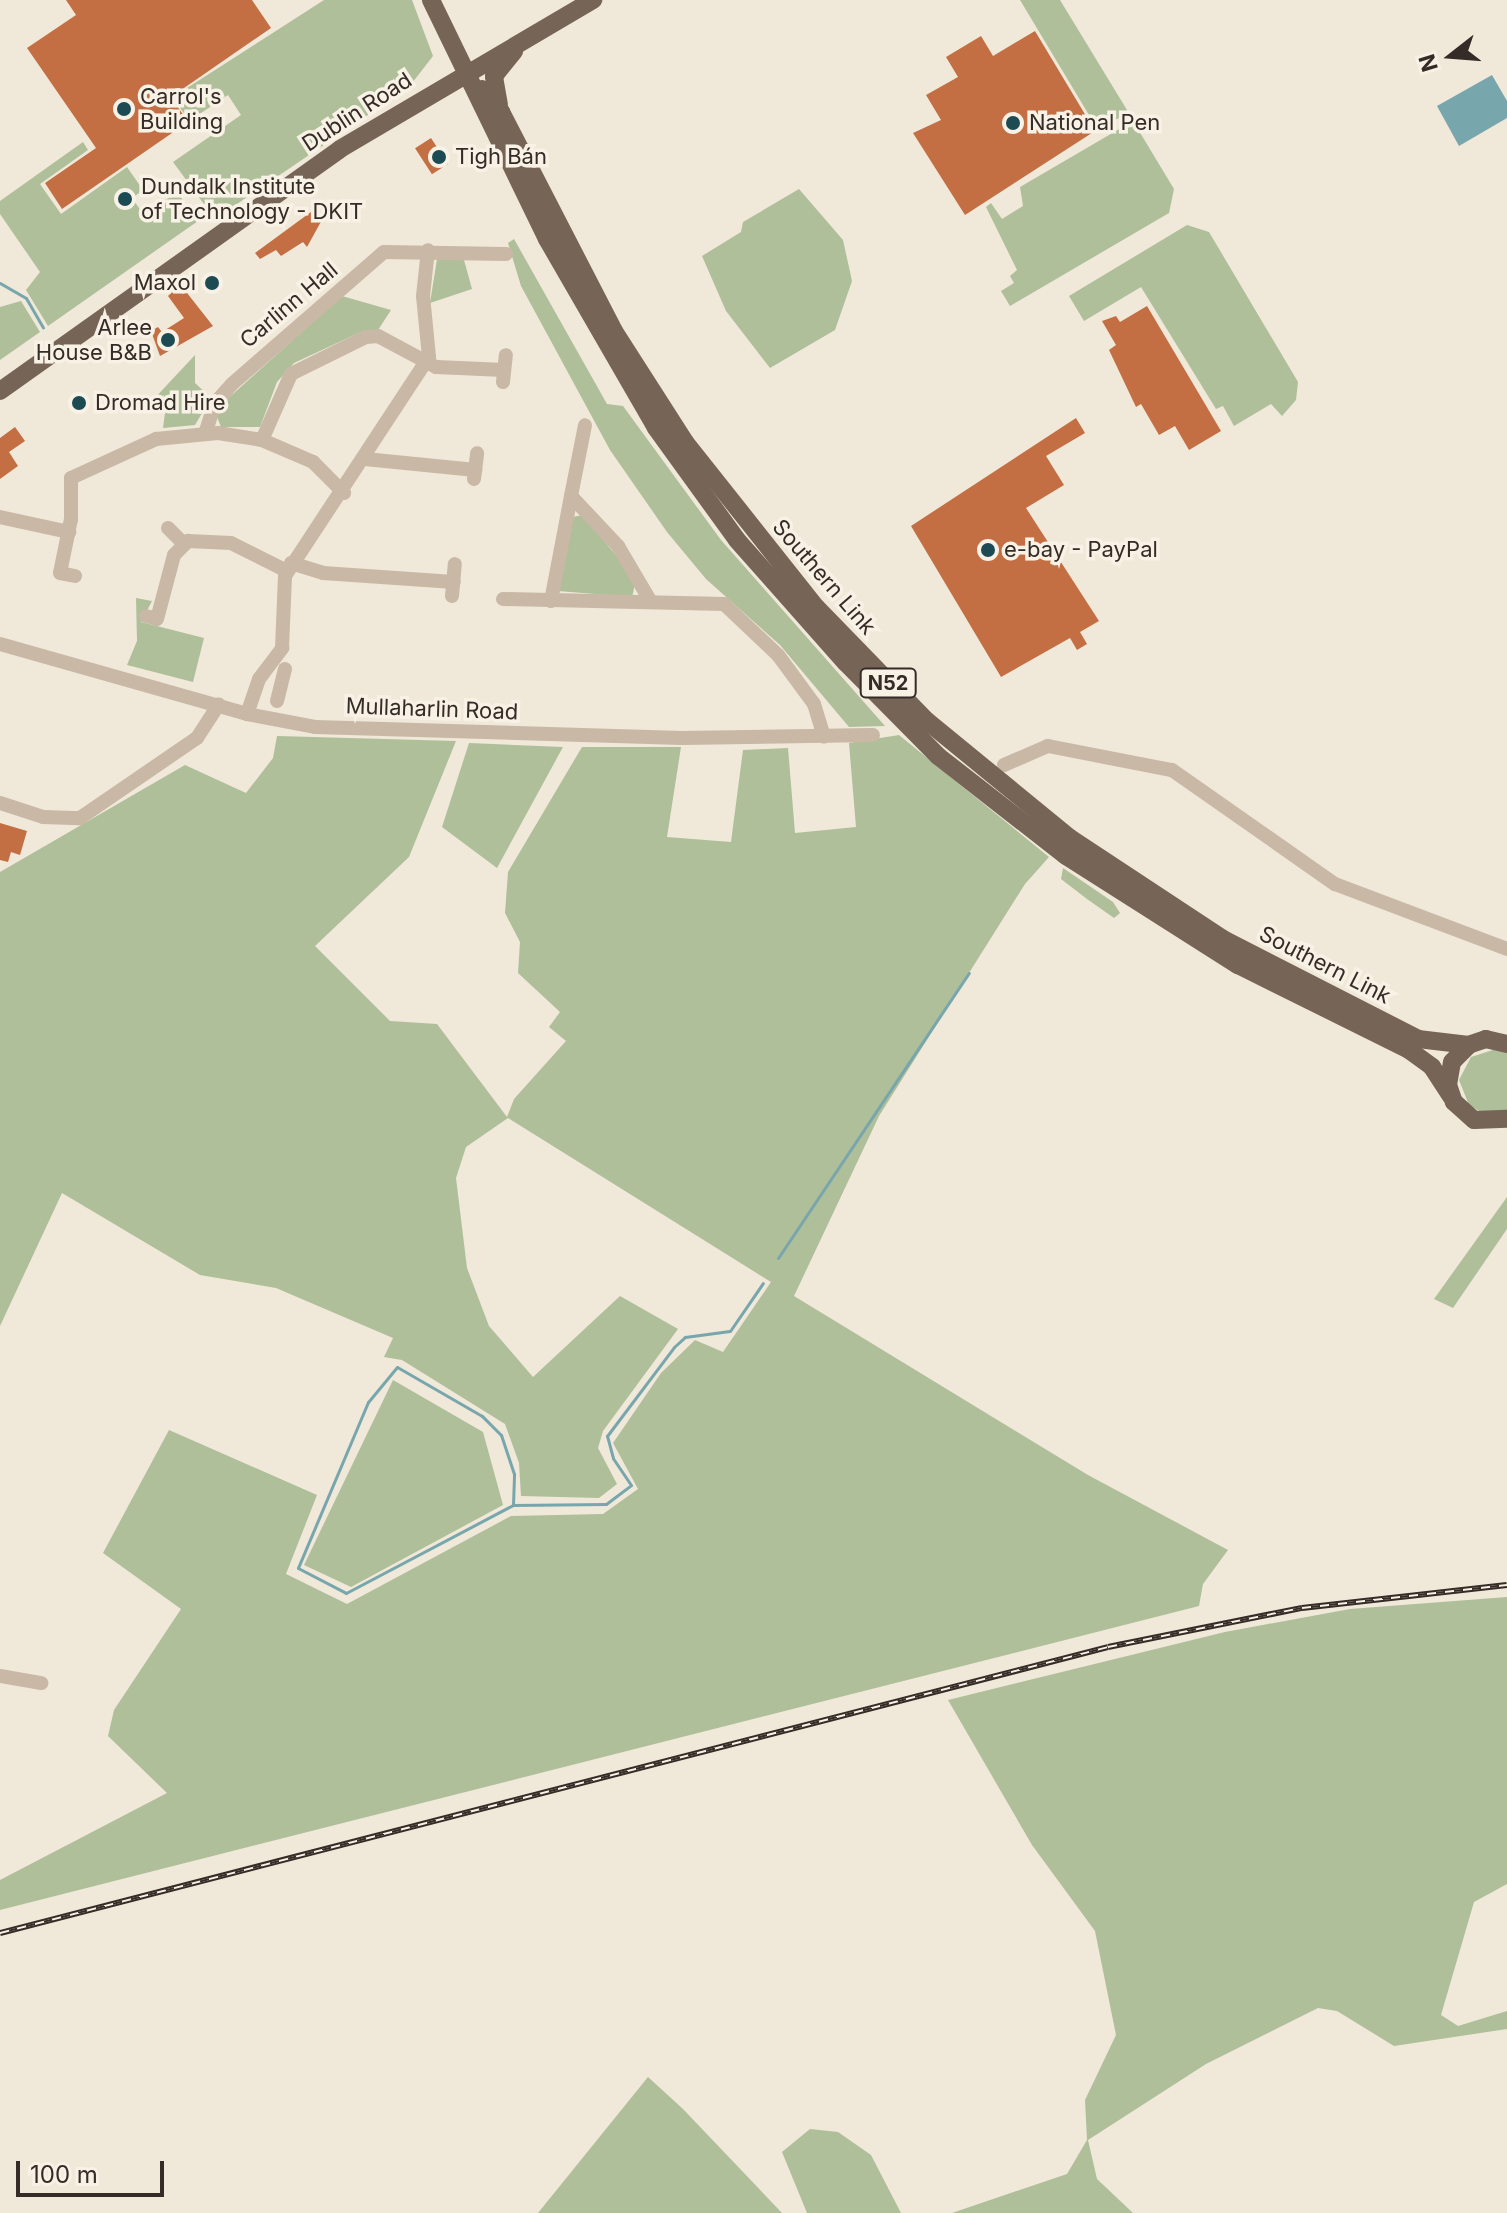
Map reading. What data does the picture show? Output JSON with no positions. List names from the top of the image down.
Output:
{
  "streets": {
    "main road": ["Dublin Road", "Southern Link", "N52"],
    "street": ["Carlinn Hall", "Mullaharlin Road"]
  },
  "crossings": [
    ["Dublin Road", "Southern Link"],
    ["Dublin Road", "N52"],
    ["Southern Link", "N52"]
  ],
  "places": [
    "Carrol's Building",
    "National Pen",
    "Tigh Bán",
    "Dundalk Institute of Technology - DKIT",
    "Maxol",
    "Arlee House B&B",
    "Dromad Hire",
    "e-bay - PayPal"
  ],
  "scale_bar": "100 m",
  "north": "left"
}
